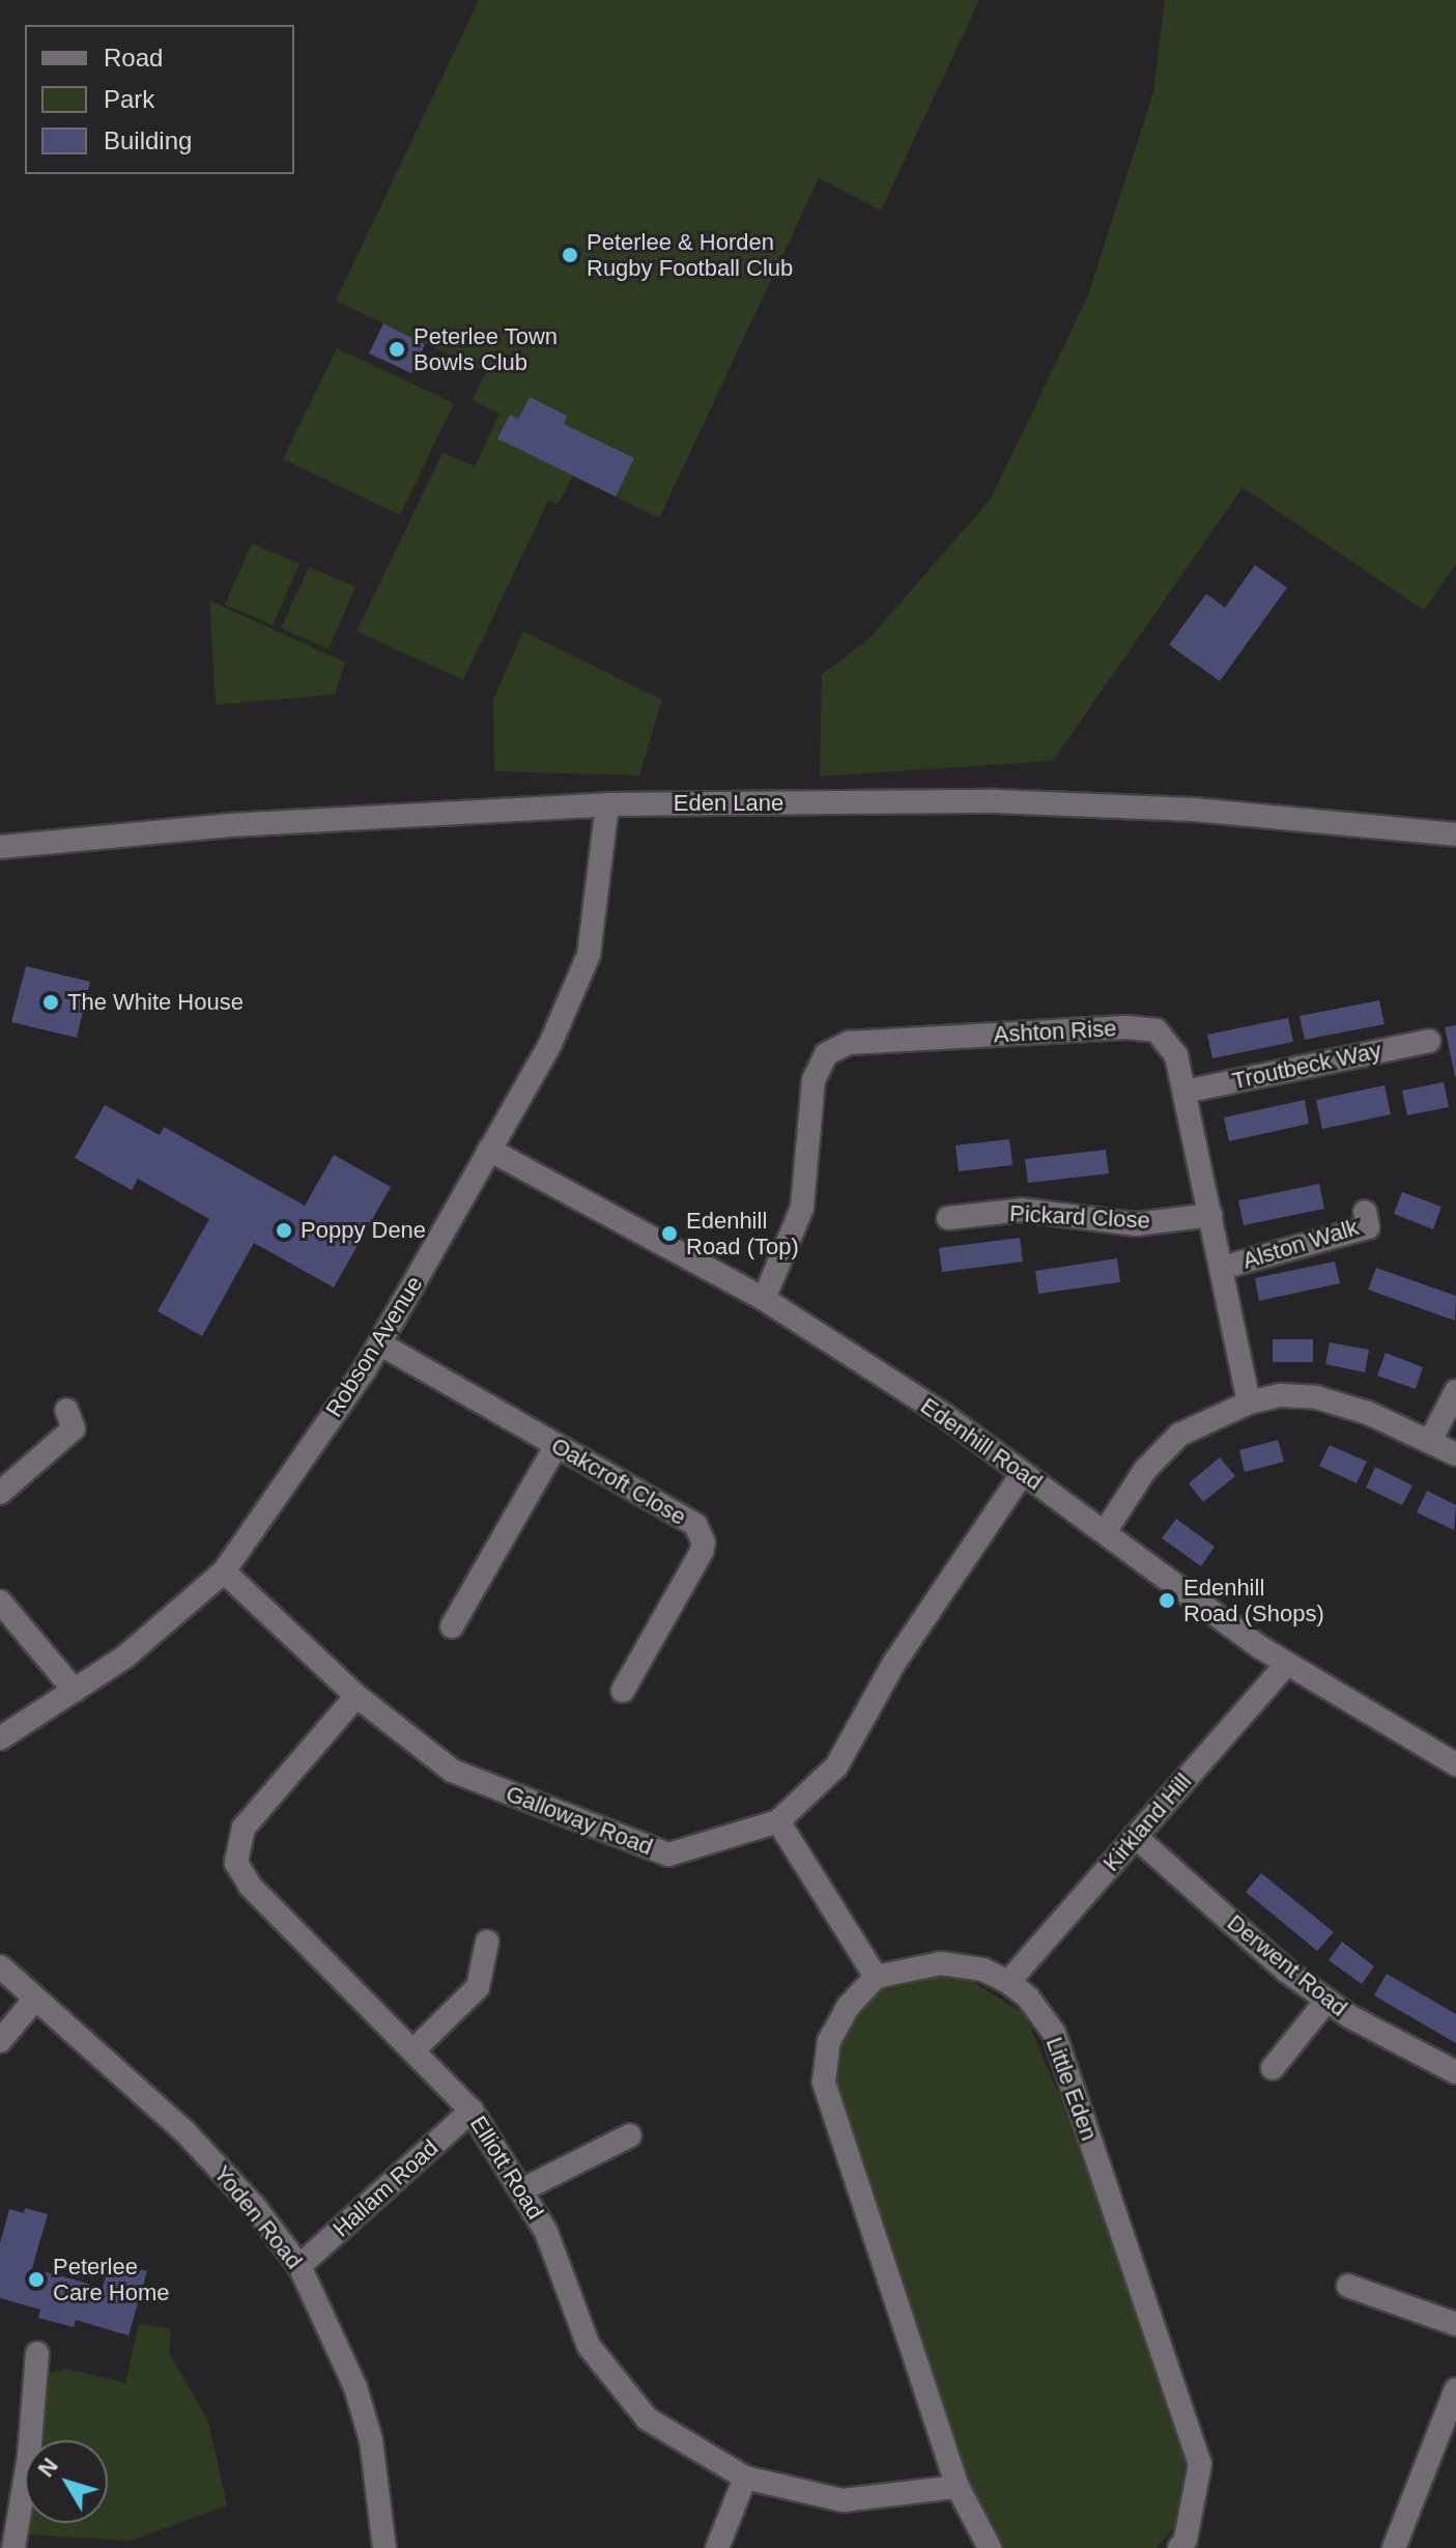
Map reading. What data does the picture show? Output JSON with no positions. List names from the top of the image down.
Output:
{
  "streets": {
    "street": [
      "Eden Lane",
      "Ashton Rise",
      "Troutbeck Way",
      "Pickard Close",
      "Alston Walk",
      "Robson Avenue",
      "Edenhill Road",
      "Oakcroft Close",
      "Galloway Road",
      "Kirkland Hill",
      "Derwent Road",
      "Little Eden",
      "Elliott Road",
      "Hallam Road",
      "Yoden Road"
    ]
  },
  "crossings": [
    ["Eden Lane", "Robson Avenue"],
    ["Ashton Rise", "Troutbeck Way"],
    ["Ashton Rise", "Pickard Close"],
    ["Ashton Rise", "Alston Walk"],
    ["Ashton Rise", "Edenhill Road"],
    ["Robson Avenue", "Edenhill Road"],
    ["Robson Avenue", "Oakcroft Close"],
    ["Robson Avenue", "Galloway Road"],
    ["Edenhill Road", "Galloway Road"],
    ["Edenhill Road", "Kirkland Hill"],
    ["Galloway Road", "Elliott Road"],
    ["Kirkland Hill", "Derwent Road"],
    ["Kirkland Hill", "Little Eden"],
    ["Elliott Road", "Hallam Road"],
    ["Hallam Road", "Yoden Road"]
  ],
  "places": [
    "Peterlee & Horden Rugby Football Club",
    "Peterlee Town Bowls Club",
    "The White House",
    "Poppy Dene",
    "Edenhill Road (Top)",
    "Edenhill Road (Shops)",
    "Peterlee Care Home"
  ],
  "legend": ["Road", "Park", "Building"],
  "north": "top left"
}
